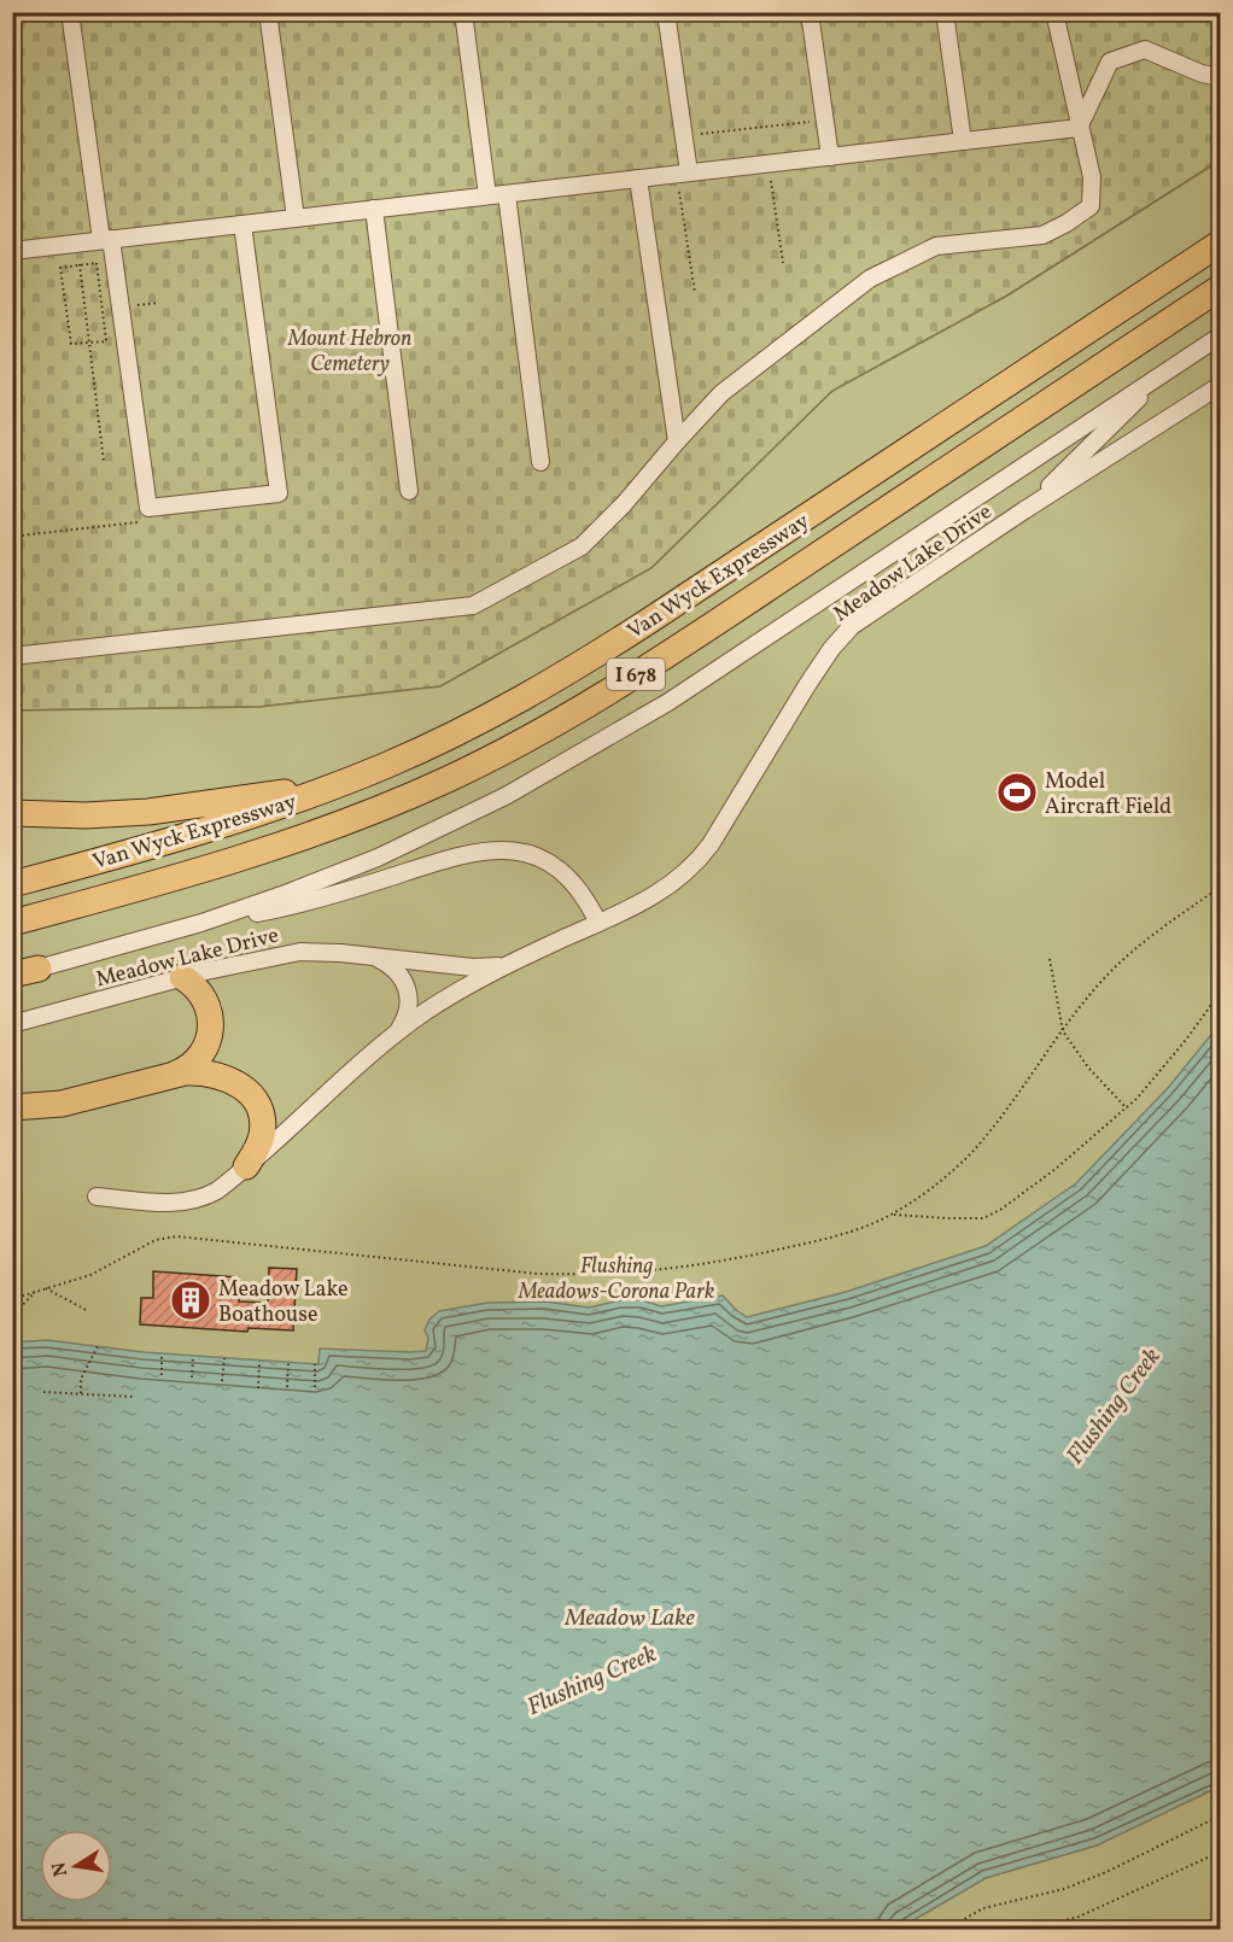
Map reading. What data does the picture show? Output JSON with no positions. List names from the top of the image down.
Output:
{
  "streets": {
    "highway": ["Van Wyck Expressway", "I 678"],
    "street": ["Meadow Lake Drive"]
  },
  "water": ["Flushing Creek", "Meadow Lake"],
  "parks": ["Mount Hebron Cemetery", "Flushing Meadows-Corona Park"],
  "places": {
    "sports": ["Model Aircraft Field"],
    "building": ["Meadow Lake Boathouse"]
  },
  "north": "left"
}
